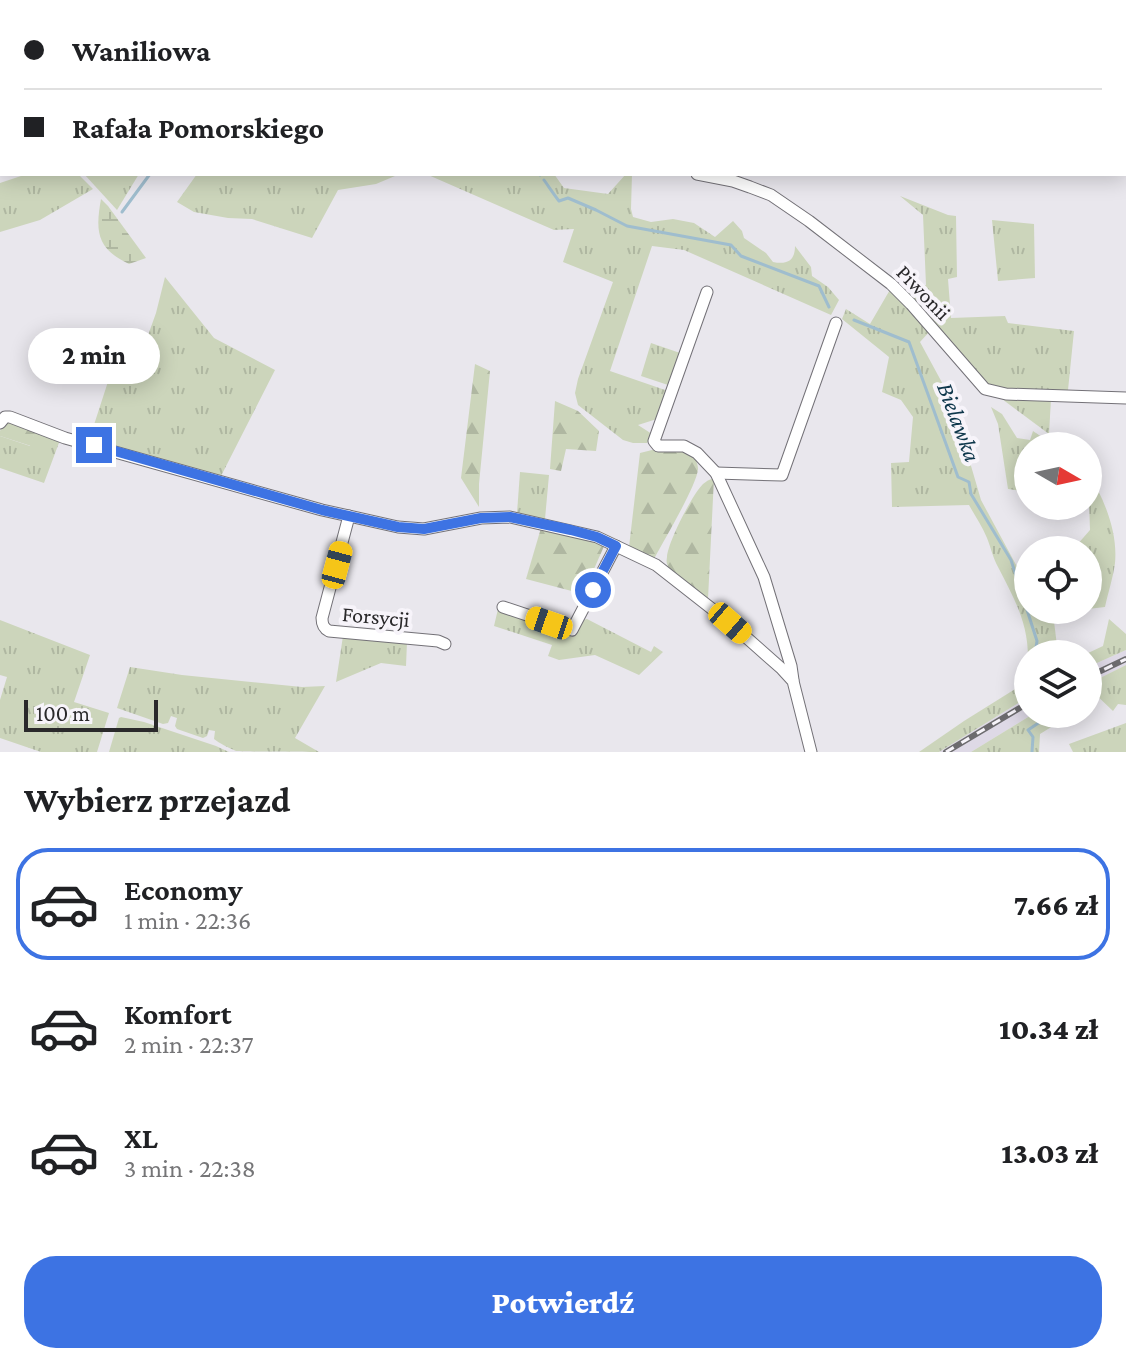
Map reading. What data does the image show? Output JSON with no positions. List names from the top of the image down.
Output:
{
  "streets": {
    "street": ["Piwonii", "Forsycji"]
  },
  "water": ["Bielawka"],
  "scale_bar": "100 m",
  "north": "right",
  "page": {
    "banner": ["Waniliowa", "Rafała Pomorskiego"],
    "bubble": "2 min",
    "scale": "100 m",
    "heading": "Wybierz przejazd",
    "list": [
      {
        "name": "Economy",
        "note": "1 min · 22:36",
        "value": "7.66 zł"
      },
      {
        "name": "Komfort",
        "note": "2 min · 22:37",
        "value": "10.34 zł"
      },
      {
        "name": "XL",
        "note": "3 min · 22:38",
        "value": "13.03 zł"
      }
    ],
    "buttons": "Potwierdź"
  }
}
